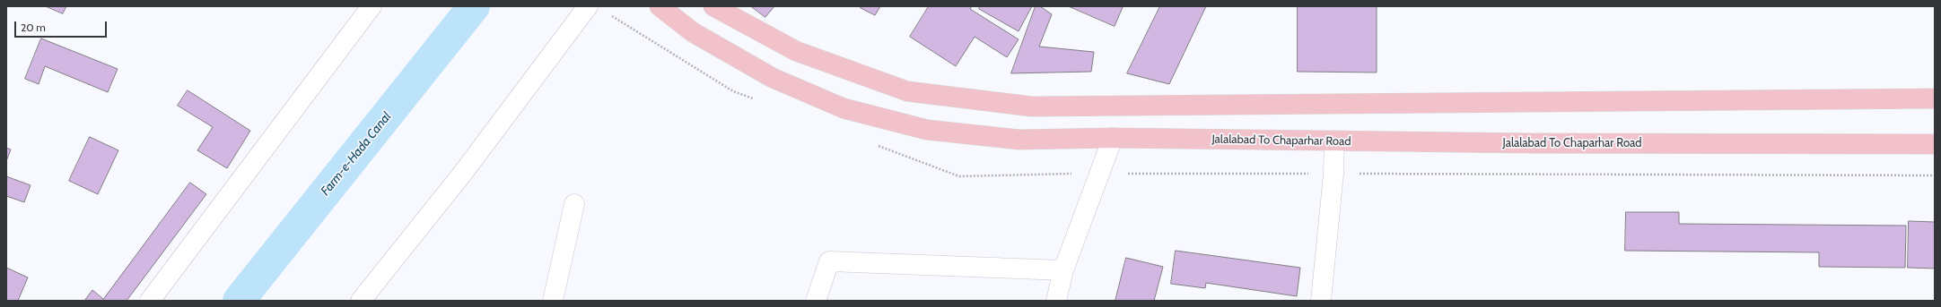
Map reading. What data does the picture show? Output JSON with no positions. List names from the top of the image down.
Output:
{
  "streets": {
    "main road": ["Jalalabad To Chaparhar Road"]
  },
  "water": ["Farm-e-Hada Canal"],
  "scale_bar": "20 m"
}
